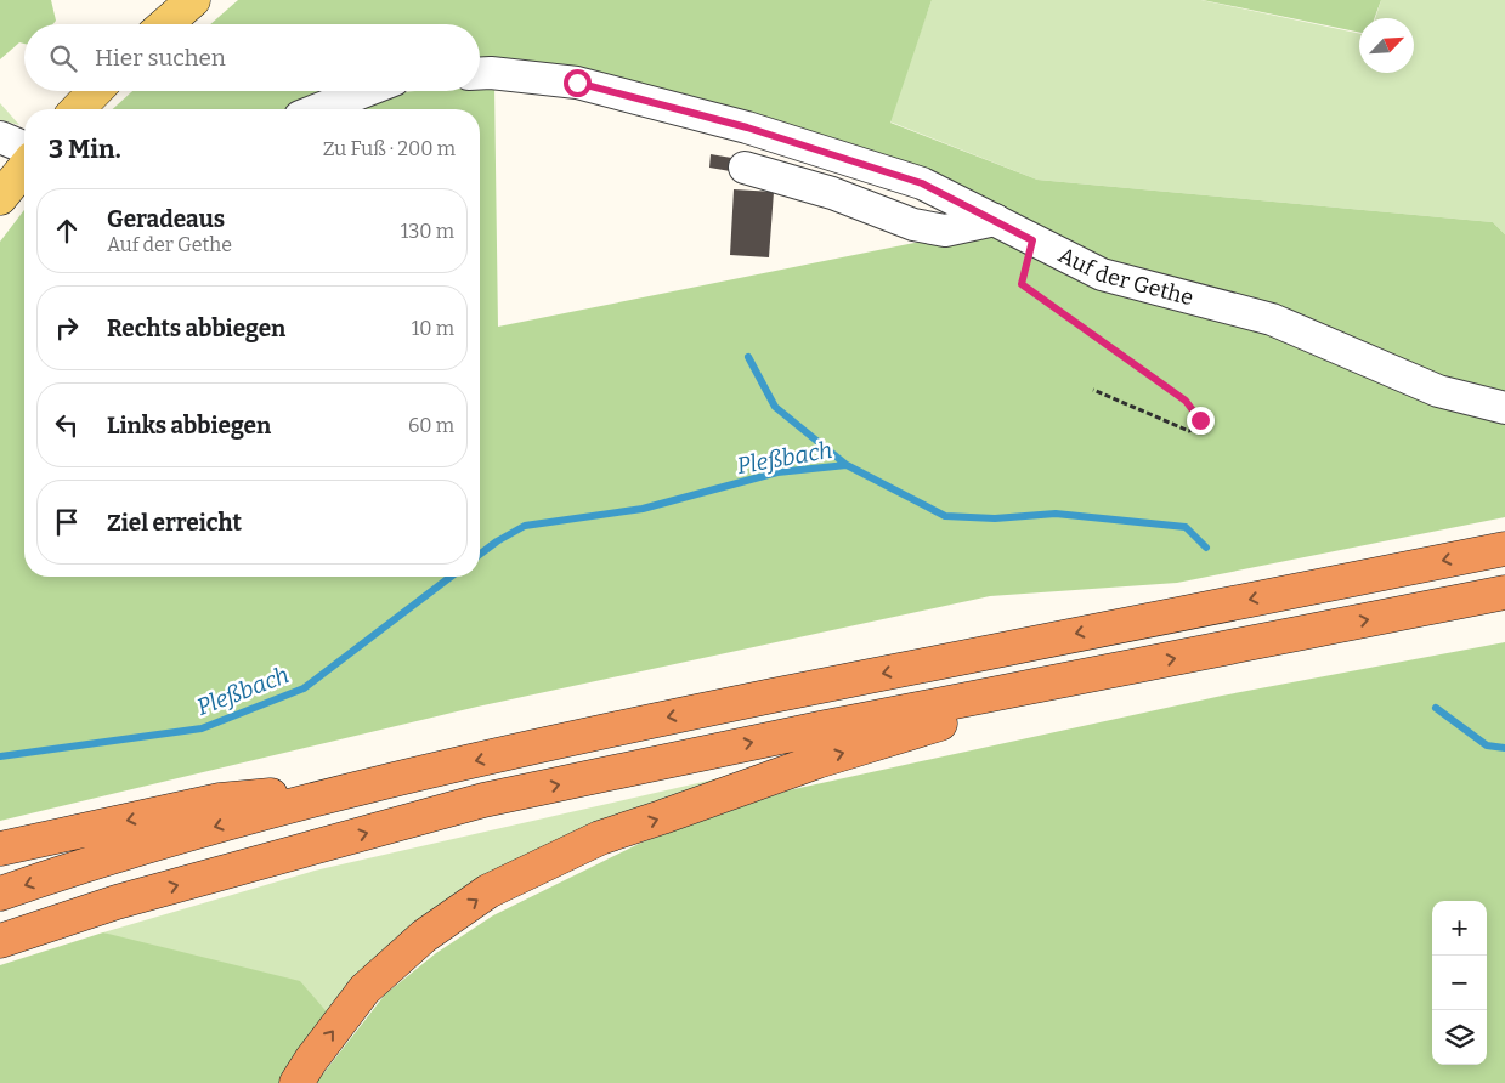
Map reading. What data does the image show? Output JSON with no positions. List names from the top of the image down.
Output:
{
  "streets": {
    "street": ["Auf der Gethe"]
  },
  "water": ["Pleßbach"],
  "north": "top right",
  "page": {
    "search": "Hier suchen",
    "heading": ["3 Min.", "Zu Fuß · 200 m"],
    "list": [
      ["Geradeaus", "Auf der Gethe", "130 m"],
      ["Rechts abbiegen", "10 m"],
      ["Links abbiegen", "60 m"],
      "Ziel erreicht"
    ],
    "map_buttons": ["+", "−"]
  }
}
